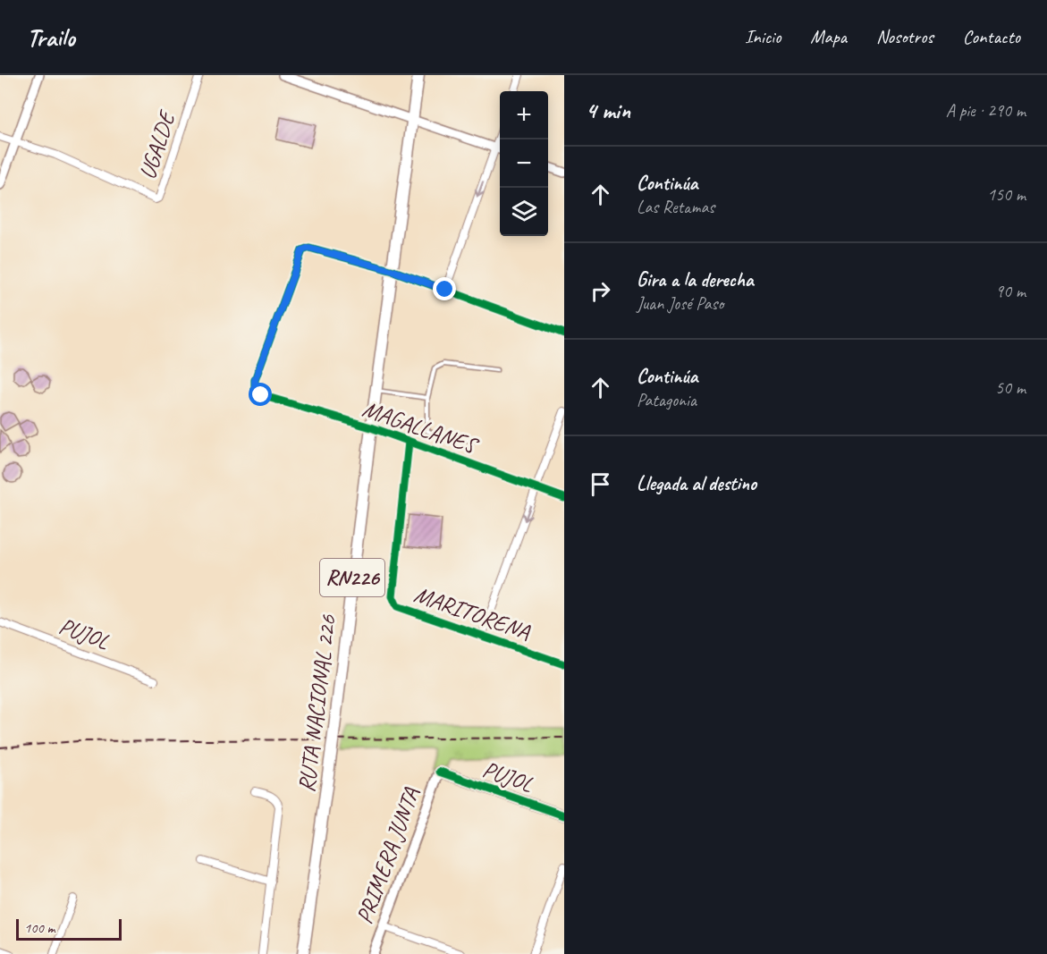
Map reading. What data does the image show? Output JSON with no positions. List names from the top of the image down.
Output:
{
  "streets": {
    "highway": ["RN226", "RUTA NACIONAL 226"],
    "main road": ["PUJOL", "PRIMERA JUNTA"],
    "street": ["UGALDE", "MAGALLANES", "MARITORENA"]
  },
  "crossings": [
    ["MAGALLANES", "MARITORENA"],
    ["MAGALLANES", "RUTA NACIONAL 226"],
    ["PUJOL", "PRIMERA JUNTA"]
  ],
  "scale_bar": "100 m",
  "page": {
    "header": "Trailo",
    "nav": [
      "Inicio",
      "Mapa",
      "Nosotros",
      "Contacto"
    ],
    "heading": ["4 min", "A pie · 290 m"],
    "map_buttons": ["+", "−"],
    "list": [
      ["Continúa", "Las Retamas", "150 m"],
      ["Gira a la derecha", "Juan José Paso", "90 m"],
      ["Continúa", "Patagonia", "50 m"],
      "Llegada al destino"
    ],
    "scale": "100 m"
  }
}
